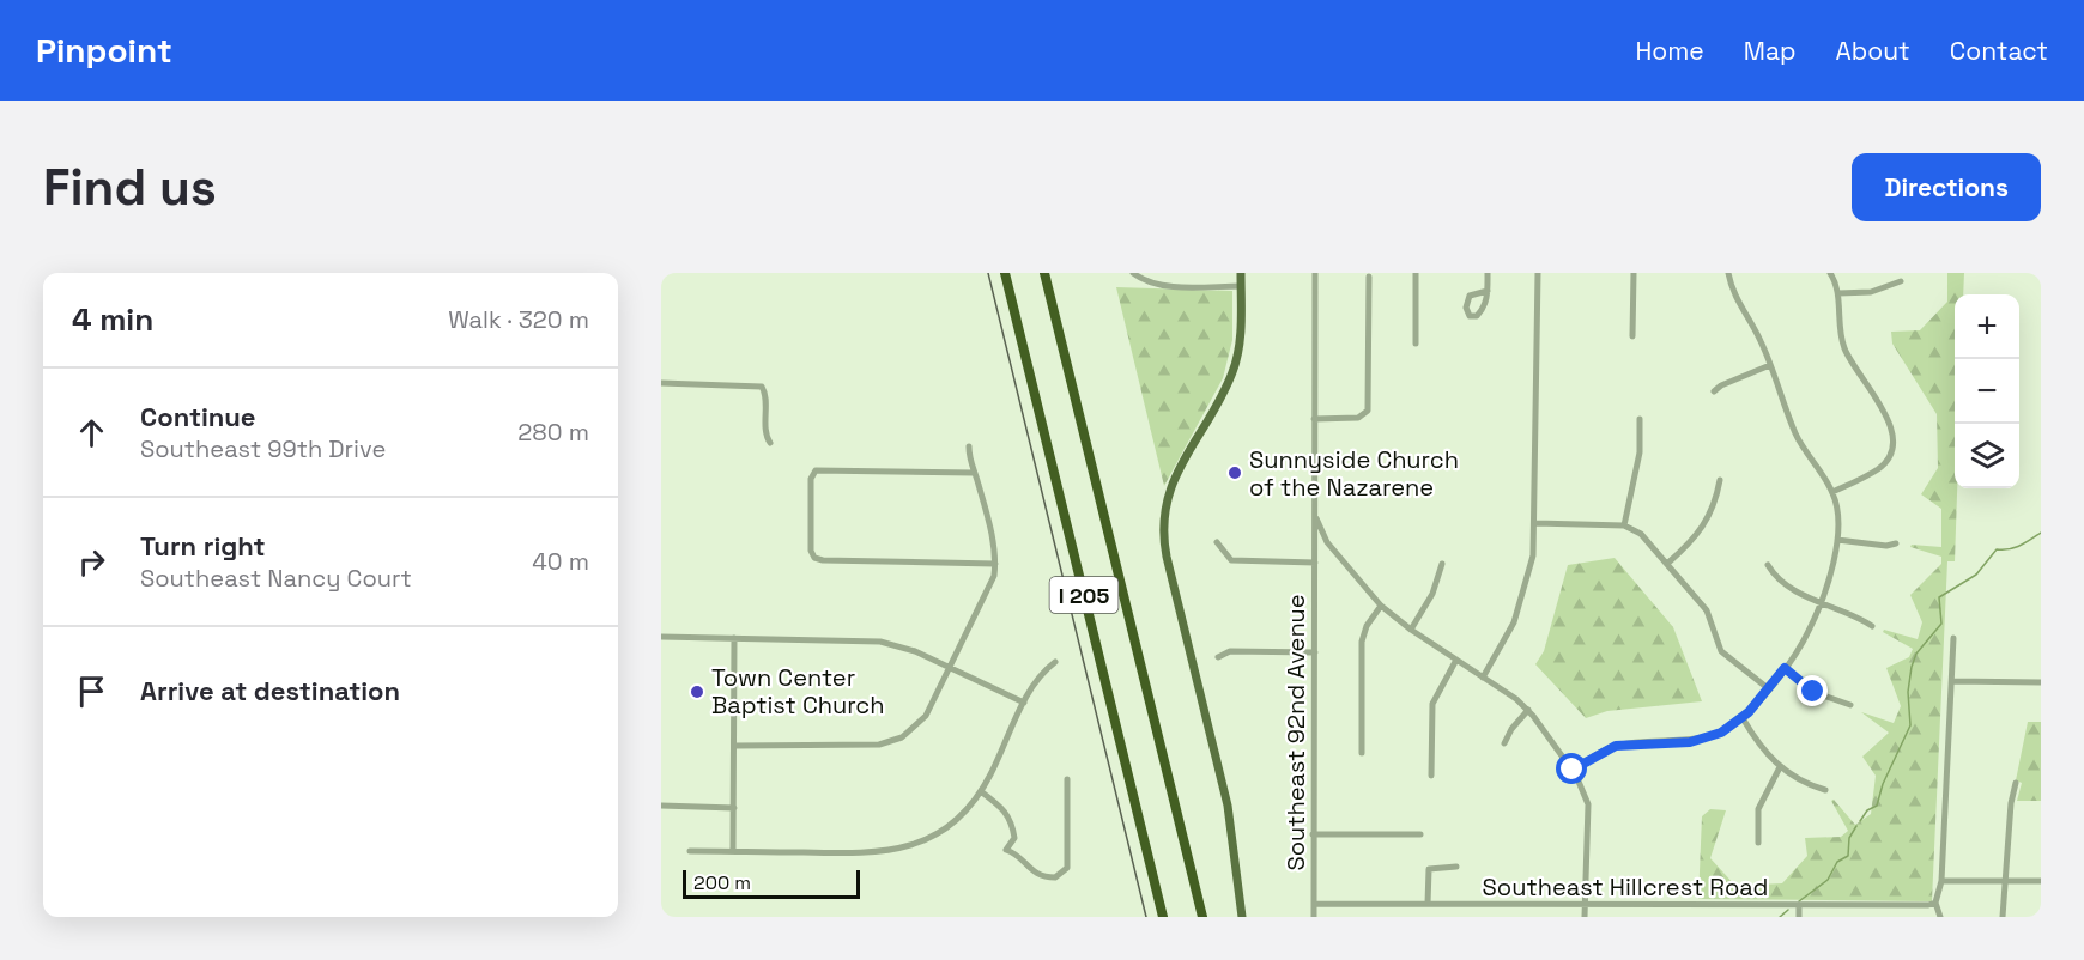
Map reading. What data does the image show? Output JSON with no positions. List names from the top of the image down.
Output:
{
  "streets": {
    "highway": ["I 205"],
    "street": ["Southeast 92nd Avenue", "Southeast Hillcrest Road"]
  },
  "crossings": [
    ["Southeast 92nd Avenue", "Southeast Hillcrest Road"]
  ],
  "places": ["Sunnyside Church of the Nazarene", "Town Center Baptist Church"],
  "scale_bar": "200 m",
  "page": {
    "header": "Pinpoint",
    "nav": [
      "Home",
      "Map",
      "About",
      "Contact"
    ],
    "buttons": "Directions",
    "title": "Find us",
    "heading": ["4 min", "Walk · 320 m"],
    "map_buttons": ["+", "−"],
    "list": [
      ["Continue", "Southeast 99th Drive", "280 m"],
      ["Turn right", "Southeast Nancy Court", "40 m"],
      "Arrive at destination"
    ],
    "scale": "200 m"
  }
}
